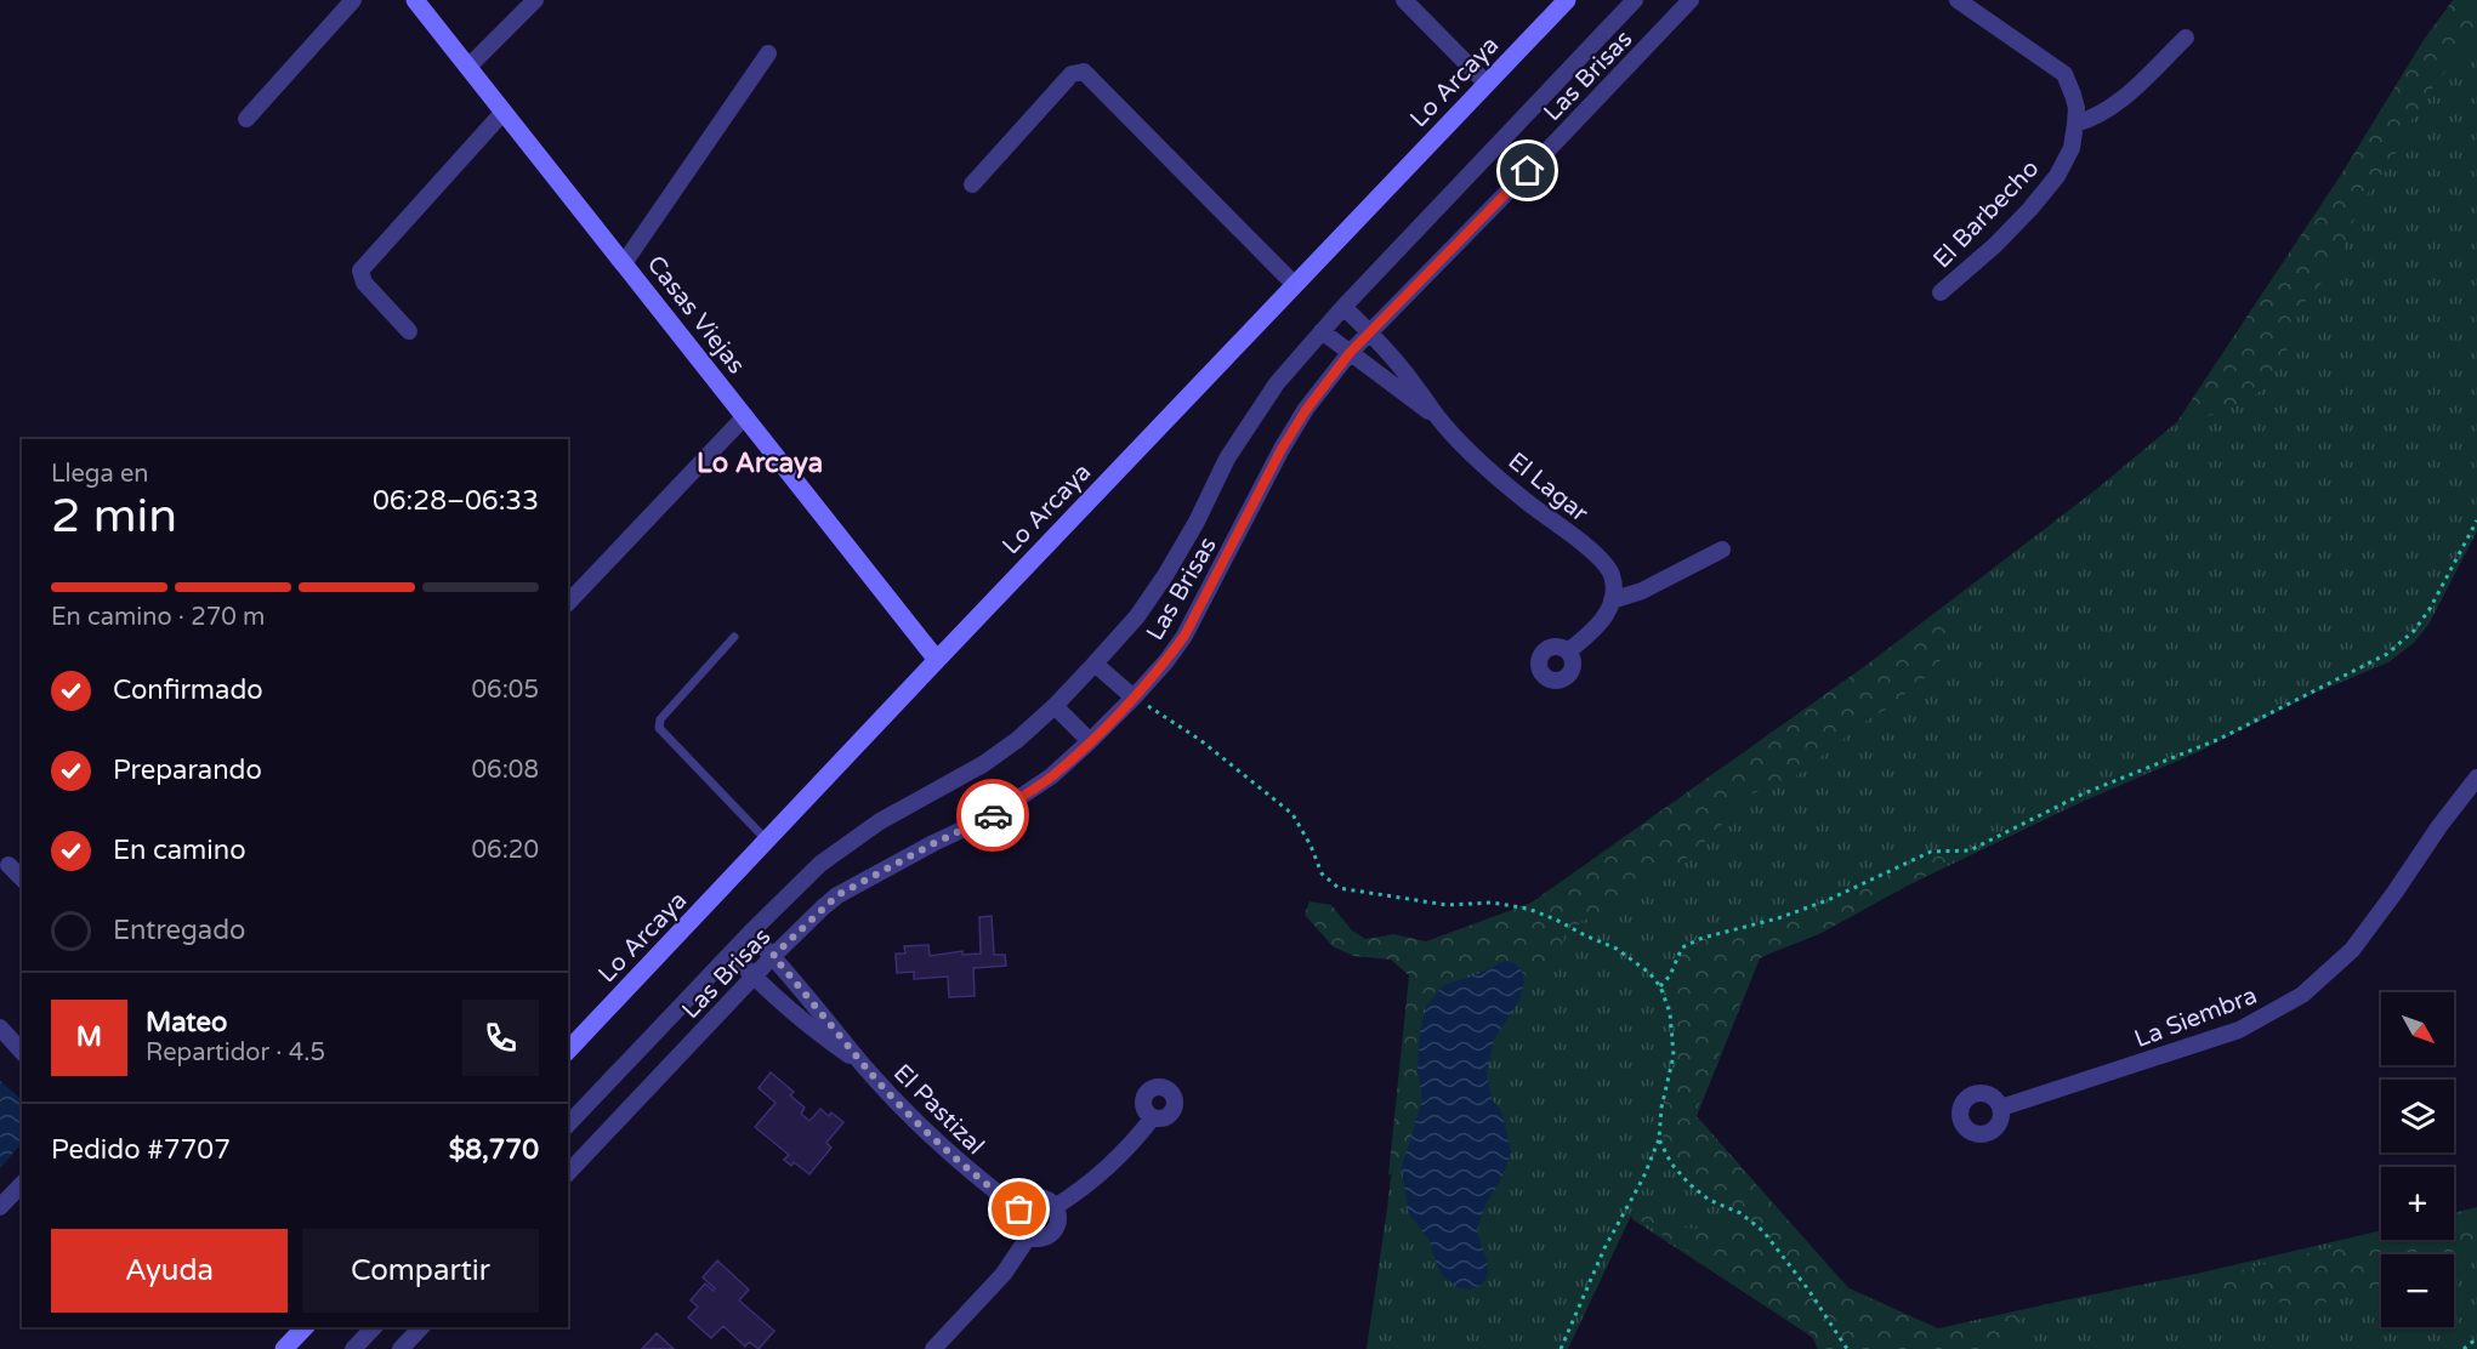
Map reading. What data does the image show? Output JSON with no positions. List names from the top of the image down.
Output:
{
  "streets": {
    "street": [
      "Las Brisas",
      "Lo Arcaya",
      "El Barbecho",
      "Casas Viejas",
      "El Lagar",
      "La Siembra",
      "El Pastizal"
    ]
  },
  "crossings": [
    ["Lo Arcaya", "Casas Viejas"]
  ],
  "districts": ["Lo Arcaya"],
  "north": "bottom right",
  "page": {
    "heading": ["2 min", "Llega en", "06:28–06:33"],
    "panel": [
      "Mateo",
      "Repartidor · 4.5",
      "Pedido #7707",
      "$8,770"
    ],
    "bar": "En camino · 270 m",
    "list": [
      ["Confirmado", "06:05"],
      ["Preparando", "06:08"],
      ["En camino", "06:20"],
      "Entregado"
    ],
    "map_buttons": ["+", "−"],
    "round": "M",
    "buttons": ["Ayuda", "Compartir"]
  }
}
